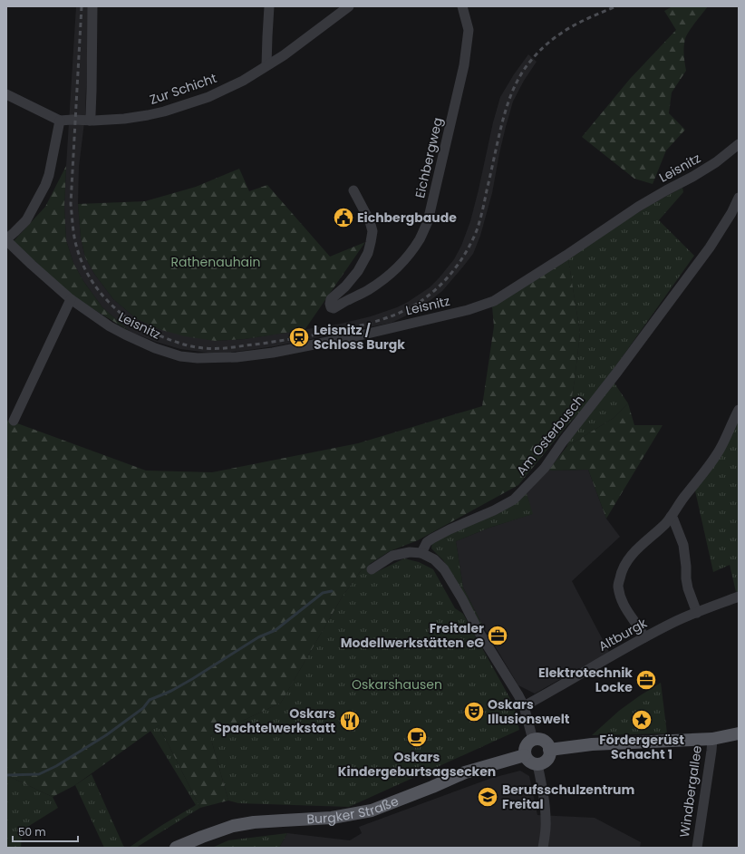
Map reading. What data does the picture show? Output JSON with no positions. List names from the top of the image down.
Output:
{
  "streets": {
    "main road": ["Burgker Straße"],
    "street": [
      "Zur Schicht",
      "Eichbergweg",
      "Leisnitz",
      "Am Osterbusch",
      "Altburgk",
      "Windbergallee"
    ]
  },
  "crossings": [
    ["Zur Schicht", "Leisnitz"]
  ],
  "parks": ["Rathenauhain", "Oskarshausen"],
  "places": {
    "public building": ["Eichbergbaude"],
    "station": ["Leisnitz / Schloss Burgk"],
    "office": ["Freitaler Modellwerkstätten eG", "Elektrotechnik Locke"],
    "theatre": ["Oskars Illusionswelt"],
    "place": ["Fördergerüst Schacht 1"],
    "restaurant": ["Oskars Spachtelwerkstatt"],
    "cafe": ["Oskars Kindergeburtsagsecken"],
    "school or university": ["Berufsschulzentrum Freital"]
  },
  "scale_bar": "50 m"
}
